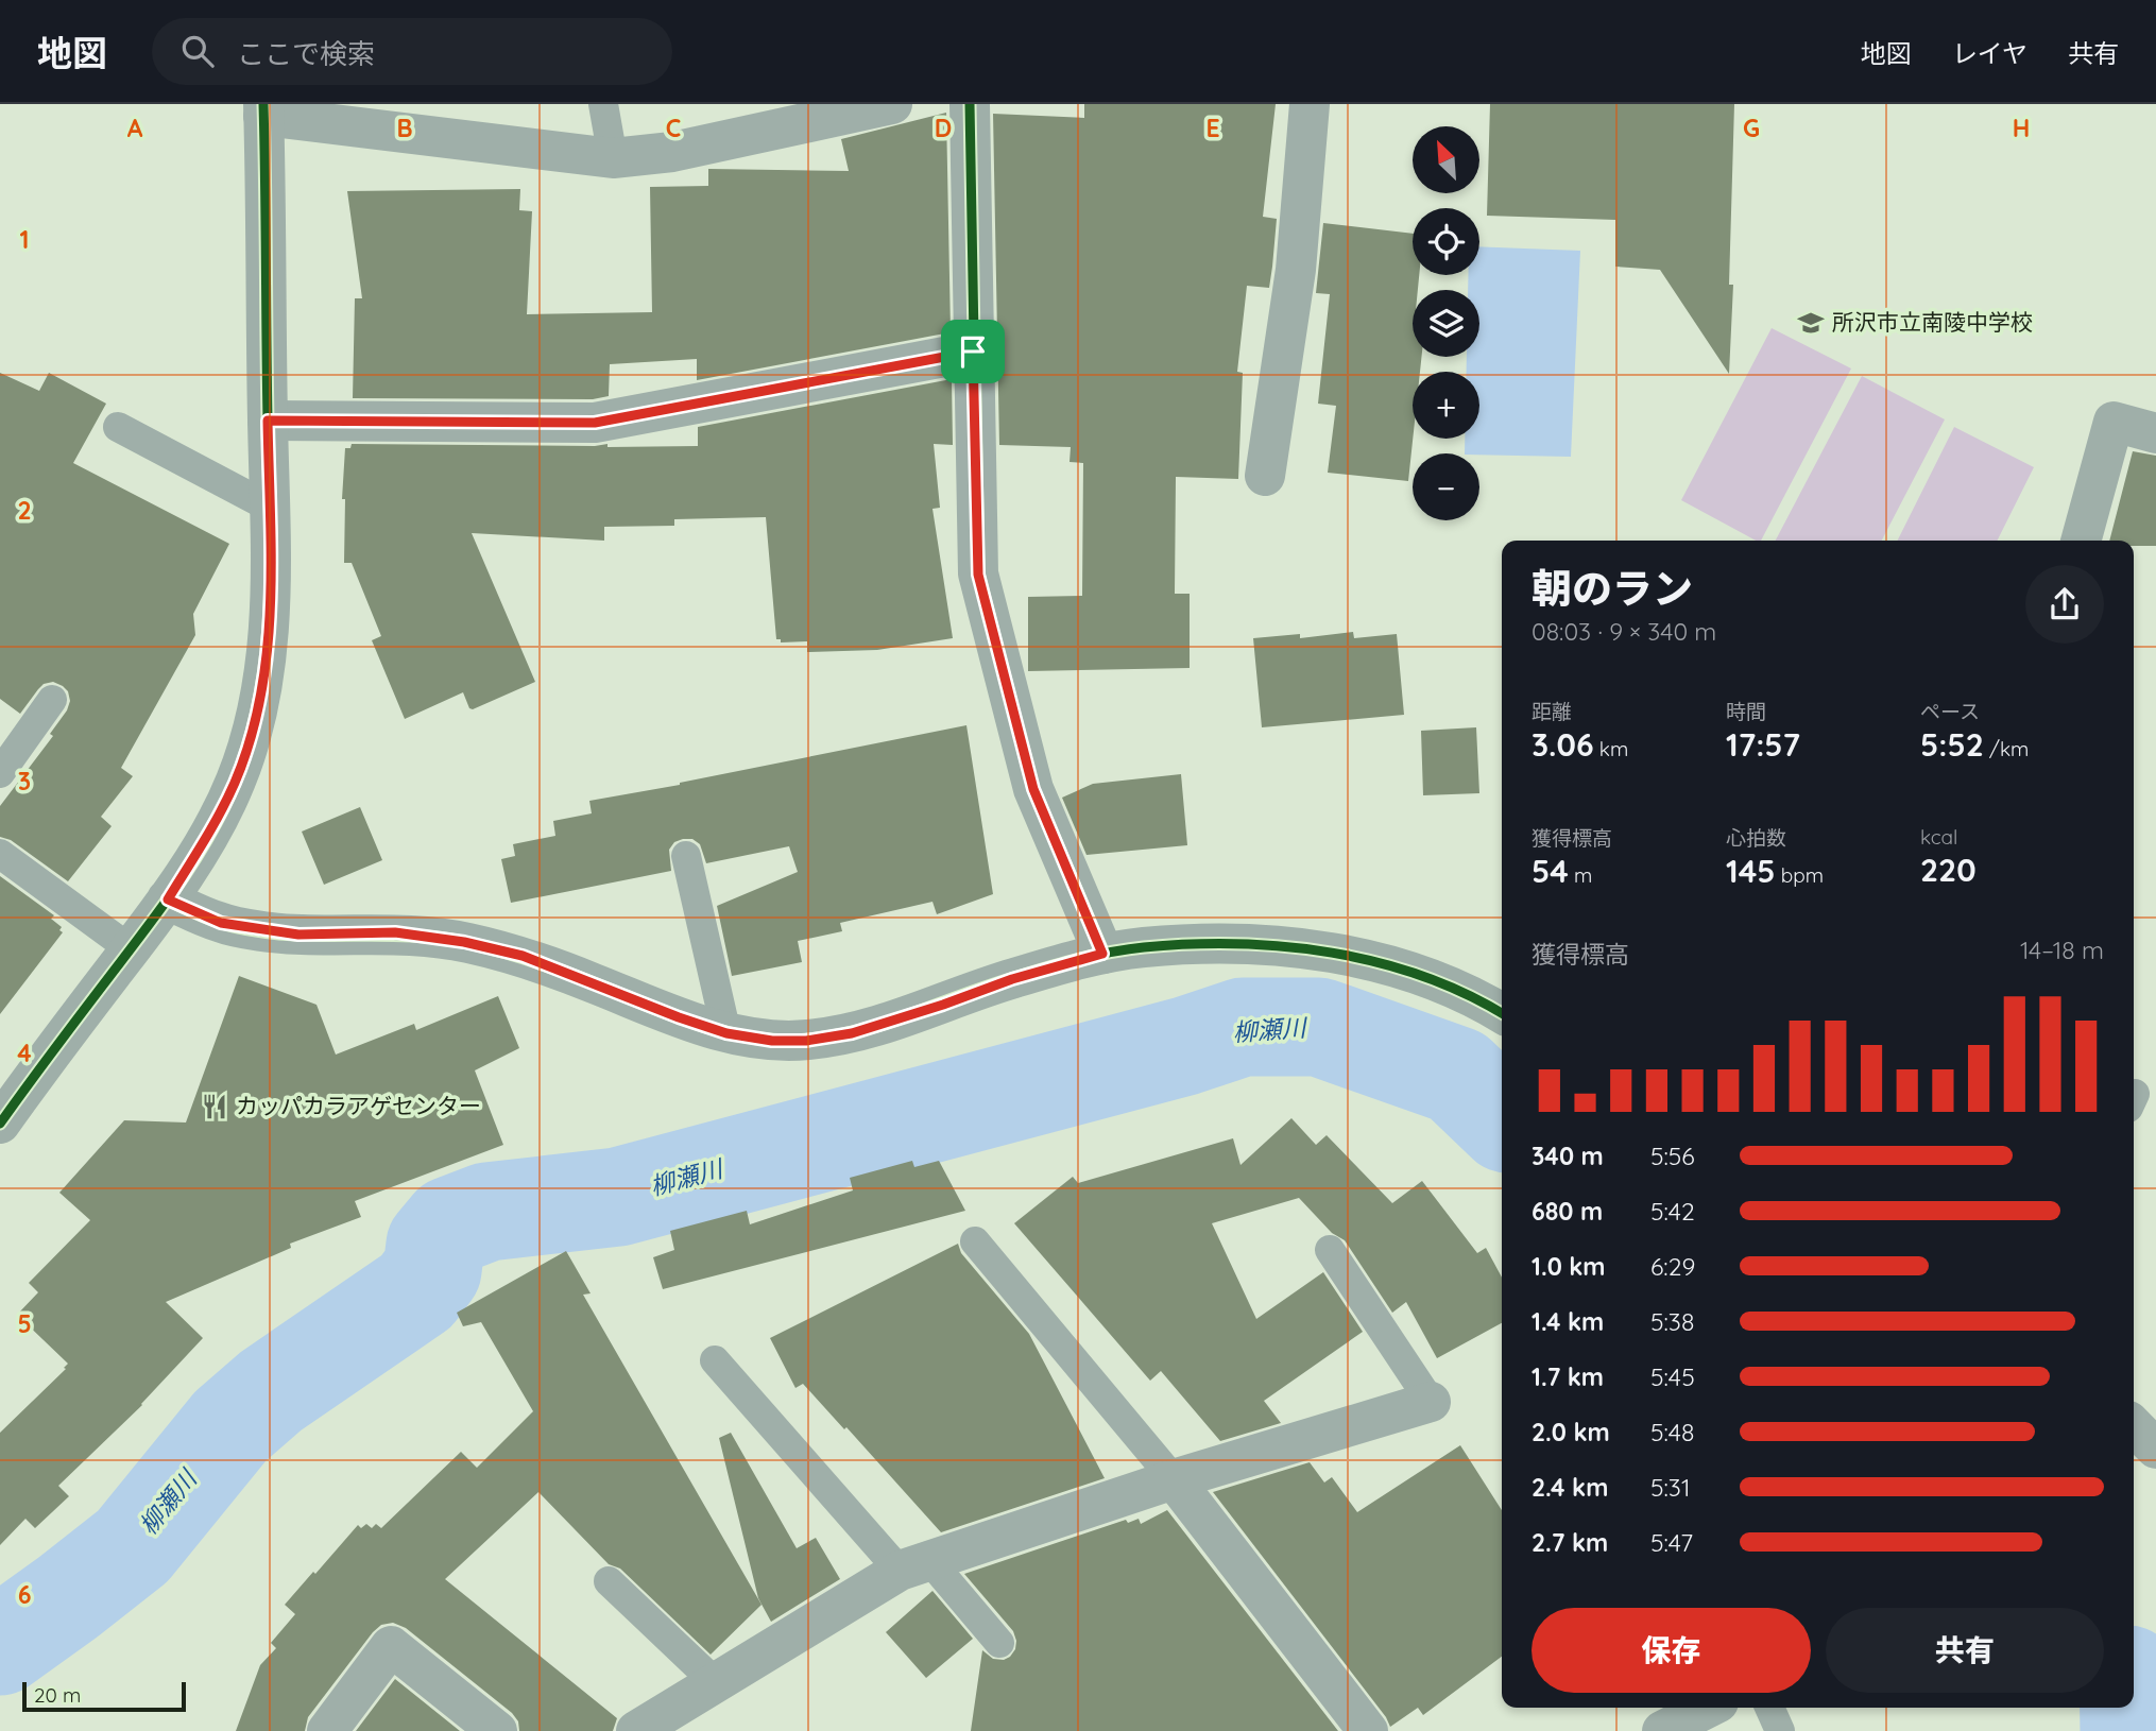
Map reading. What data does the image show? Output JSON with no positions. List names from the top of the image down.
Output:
{
  "water": ["柳瀬川"],
  "places": {
    "school or university": ["所沢市立南陵中学校"],
    "restaurant": ["カッパカラアゲセンター"]
  },
  "scale_bar": "20 m",
  "north": "top left",
  "page": {
    "header": "地図",
    "search": "ここで検索",
    "nav": ["地図", "レイヤ", "共有"],
    "map_buttons": ["+", "−"],
    "heading": ["朝のラン", "08:03 · 9 × 340 m"],
    "stats": [
      ["距離", "3.06 km"],
      ["時間", "17:57"],
      ["ペース", "5:52 /km"],
      ["獲得標高", "54 m"],
      ["心拍数", "145 bpm"],
      ["kcal", "220"]
    ],
    "chart": ["獲得標高", "14–18 m"],
    "list": [
      {
        "name": "340 m",
        "note": "5:56"
      },
      {
        "name": "680 m",
        "note": "5:42"
      },
      {
        "name": "1.0 km",
        "note": "6:29"
      },
      {
        "name": "1.4 km",
        "note": "5:38"
      },
      {
        "name": "1.7 km",
        "note": "5:45"
      },
      {
        "name": "2.0 km",
        "note": "5:48"
      },
      {
        "name": "2.4 km",
        "note": "5:31"
      },
      {
        "name": "2.7 km",
        "note": "5:47"
      }
    ],
    "buttons": ["保存", "共有"],
    "scale": "20 m"
  },
  "grid": {
    "columns": [
      "A",
      "B",
      "C",
      "D",
      "E",
      "G",
      "H"
    ],
    "rows": [
      "1",
      "2",
      "3",
      "4",
      "5",
      "6"
    ]
  }
}
